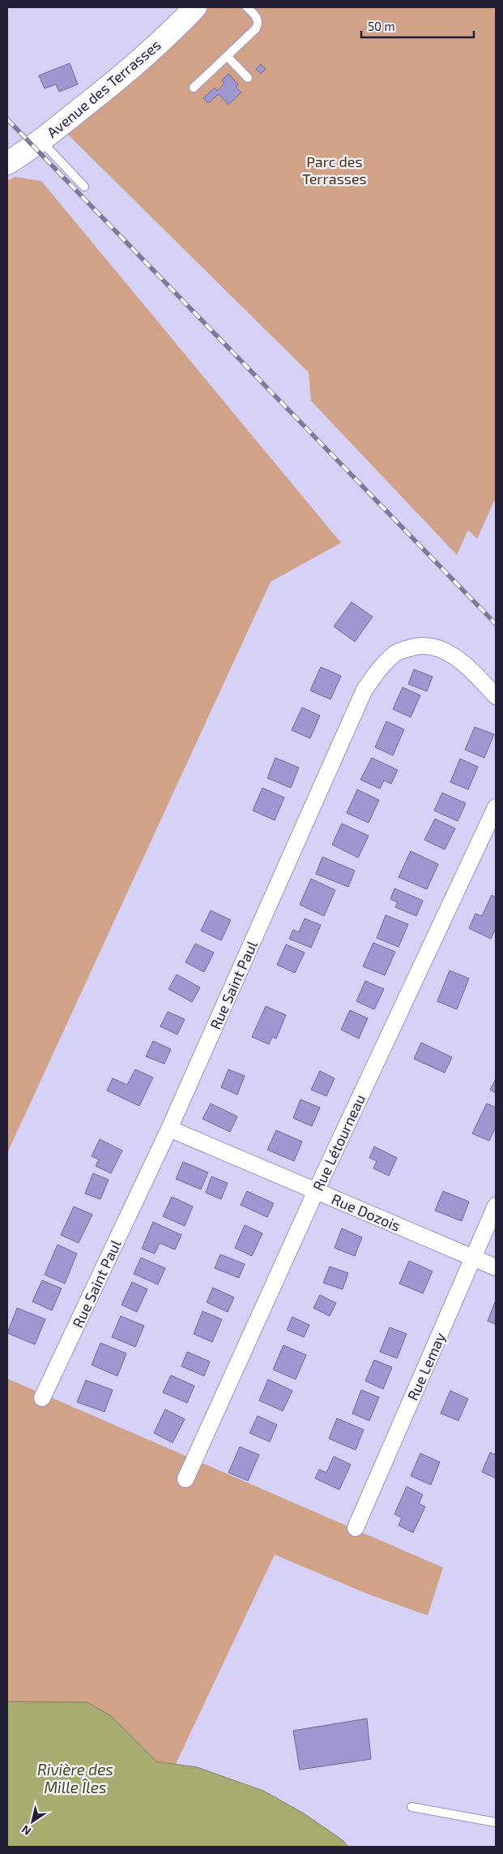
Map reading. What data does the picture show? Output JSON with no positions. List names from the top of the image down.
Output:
{
  "streets": {
    "street": [
      "Avenue des Terrasses",
      "Rue Saint Paul",
      "Rue Létourneau",
      "Rue Dozois",
      "Rue Lemay"
    ]
  },
  "crossings": [
    ["Rue Saint Paul", "Rue Dozois"],
    ["Rue Létourneau", "Rue Dozois"],
    ["Rue Dozois", "Rue Lemay"]
  ],
  "water": ["Rivière des Mille Îles"],
  "parks": ["Parc des Terrasses"],
  "scale_bar": "50 m",
  "north": "bottom left"
}
